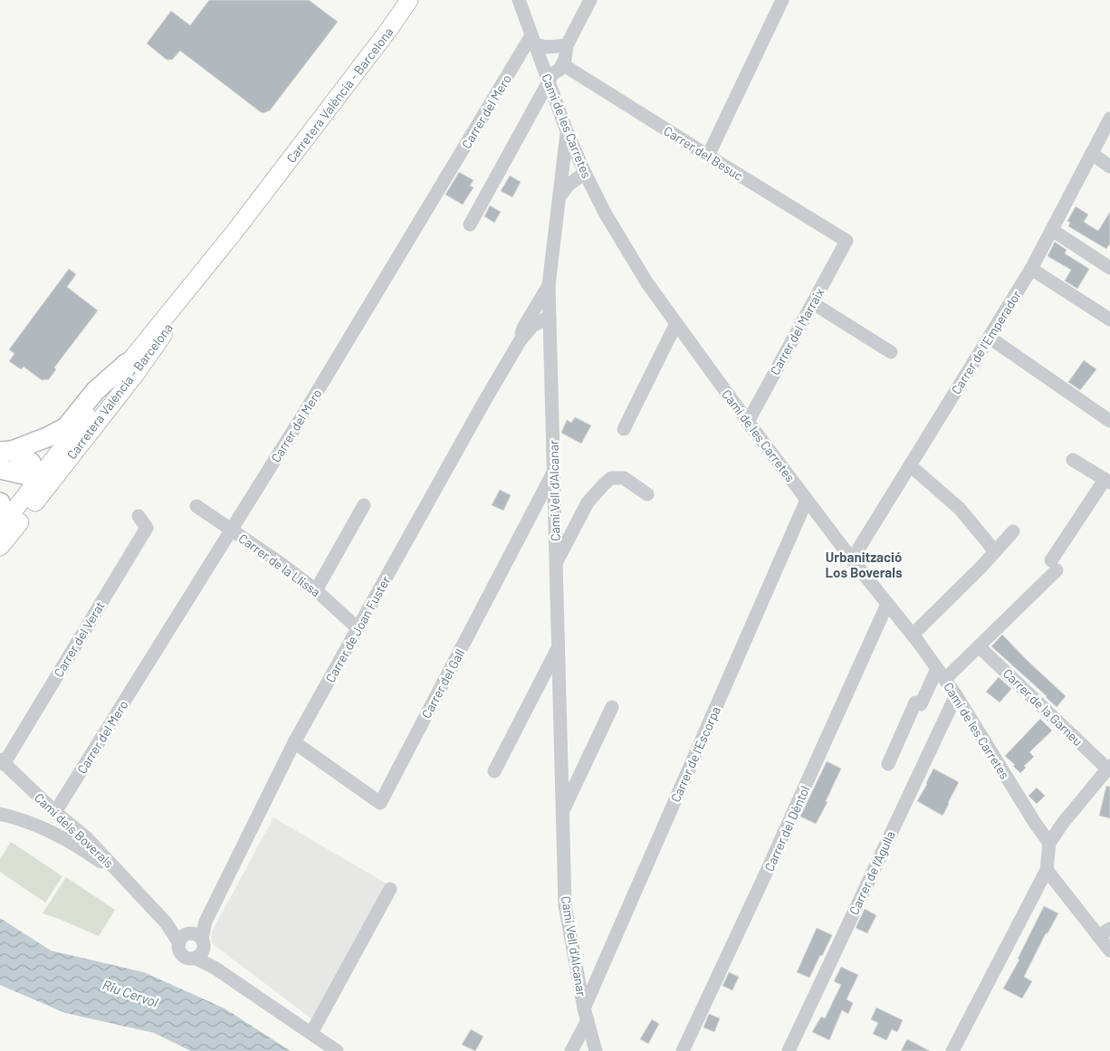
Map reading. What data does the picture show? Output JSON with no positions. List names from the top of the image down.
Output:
{
  "streets": {
    "main road": ["Carretera València - Barcelona"],
    "street": [
      "Carrer del Mero",
      "Camí de les Carretes",
      "Carrer del Besuc",
      "Carrer del Marraix",
      "Carrer de l'Emperador",
      "Camí Vell d'Alcanar",
      "Carrer de la Llissa",
      "Carrer de Joan Fuster",
      "Carrer del Verat",
      "Carrer del Gall",
      "Carrer de la Garneu",
      "Carrer de l'Escorpa",
      "Carrer del Dèntol",
      "Camí dels Boverals",
      "Carrer de l'Agulla"
    ]
  },
  "crossings": [
    ["Carrer del Mero", "Camí de les Carretes"],
    ["Carrer del Mero", "Carrer de la Llissa"],
    ["Carrer del Mero", "Camí dels Boverals"],
    ["Camí de les Carretes", "Carrer del Marraix"],
    ["Camí de les Carretes", "Carrer de l'Emperador"],
    ["Camí de les Carretes", "Camí Vell d'Alcanar"],
    ["Camí de les Carretes", "Carrer de l'Escorpa"],
    ["Camí de les Carretes", "Carrer del Dèntol"],
    ["Camí de les Carretes", "Carrer de l'Agulla"],
    ["Carrer del Besuc", "Carrer del Marraix"],
    ["Camí Vell d'Alcanar", "Carrer de Joan Fuster"],
    ["Camí Vell d'Alcanar", "Carrer del Gall"],
    ["Camí Vell d'Alcanar", "Carrer de l'Escorpa"],
    ["Carrer de la Llissa", "Carrer de Joan Fuster"],
    ["Carrer de Joan Fuster", "Carrer del Gall"],
    ["Carrer de Joan Fuster", "Camí dels Boverals"],
    ["Carrer del Verat", "Camí dels Boverals"]
  ],
  "districts": ["Urbanització Los Boverals"],
  "water": ["Riu Cervol"]
}
